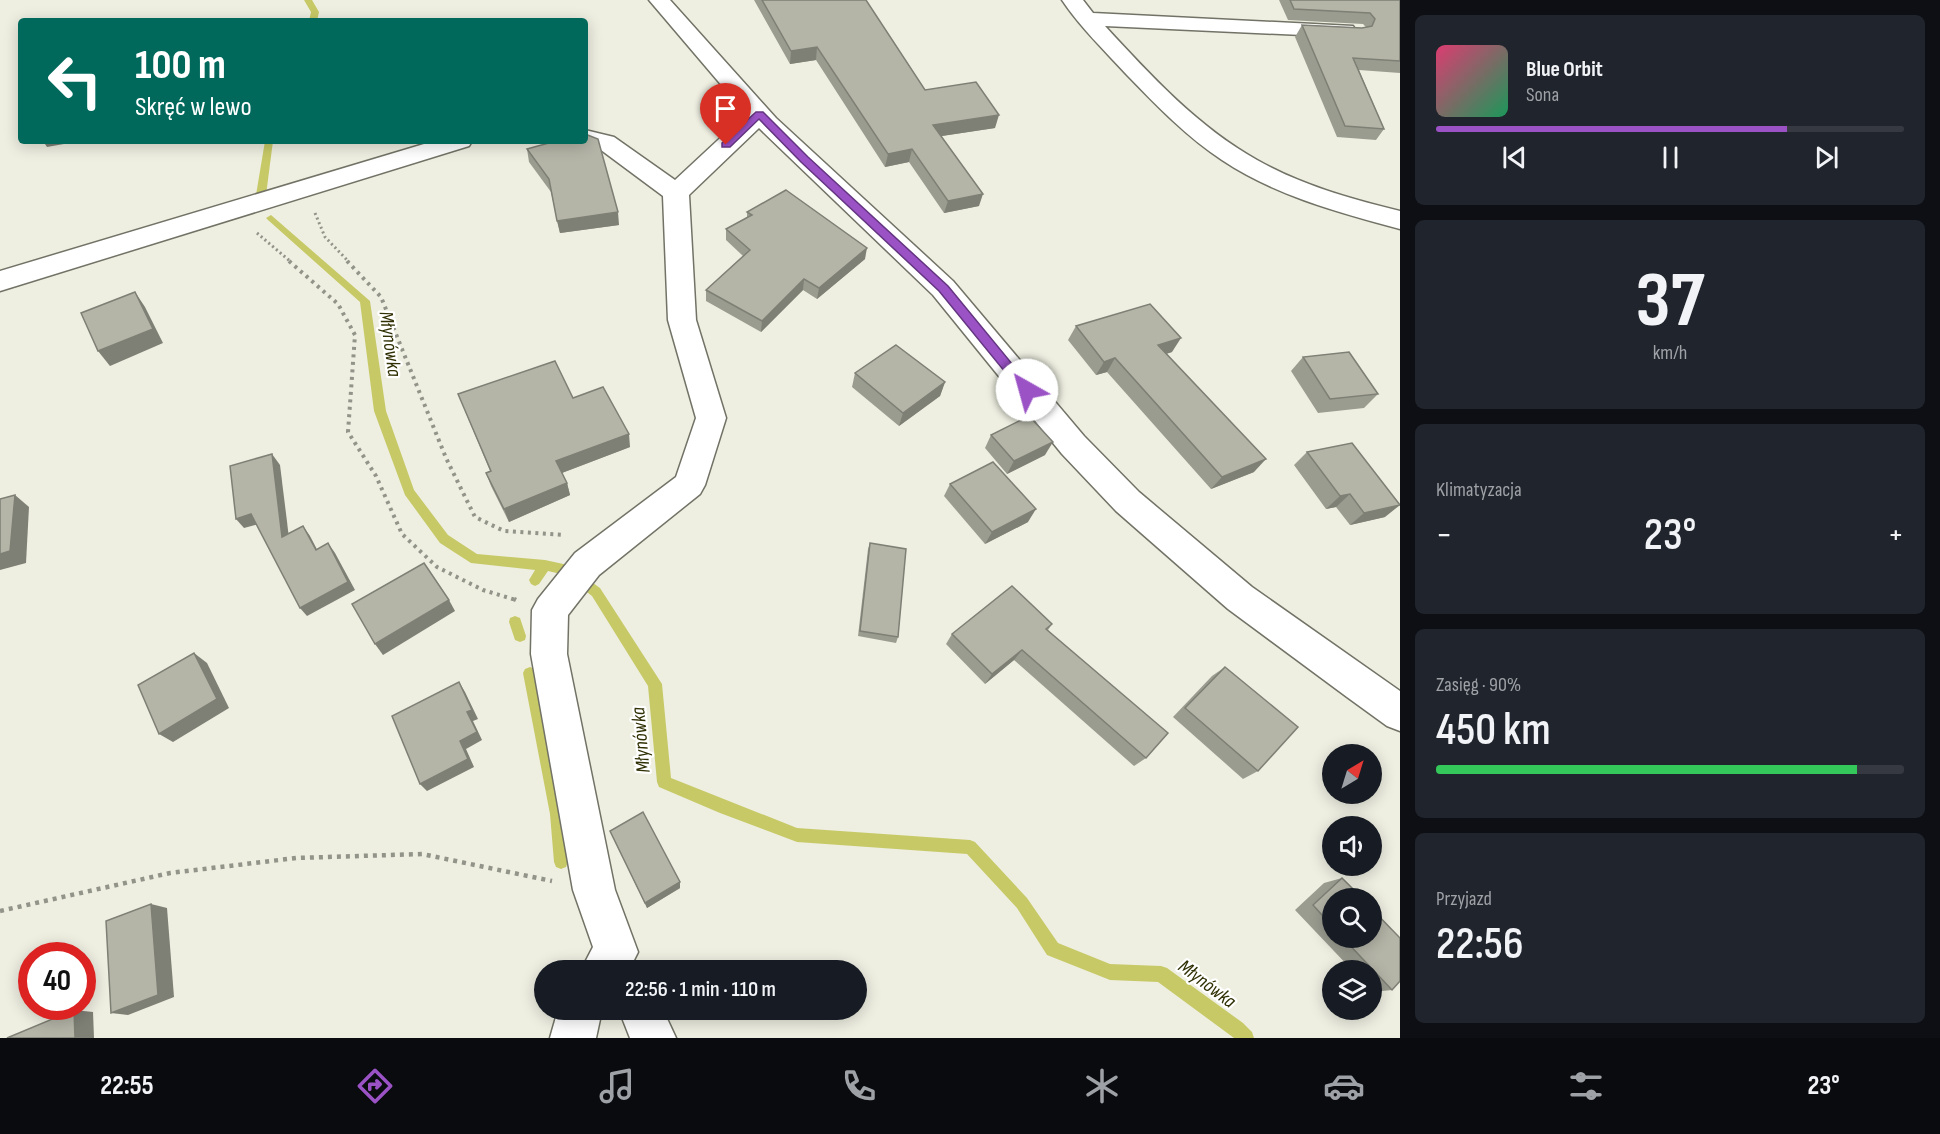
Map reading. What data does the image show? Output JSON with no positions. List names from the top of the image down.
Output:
{
  "water": ["Młynówka"],
  "north": "top right",
  "page": {
    "turn": ["100 m", "Skręć w lewo"],
    "song": ["Blue Orbit", "Sona"],
    "tile": [
      ["37", "km/h"],
      "Klimatyzacja",
      ["Zasięg · 90%", "450 km"],
      ["Przyjazd", "22:56"]
    ],
    "heat": ["−", "23°", "+"],
    "limit": "40",
    "trip": "22:56 · 1 min · 110 m",
    "tabs": ["22:55", "23°"]
  }
}
